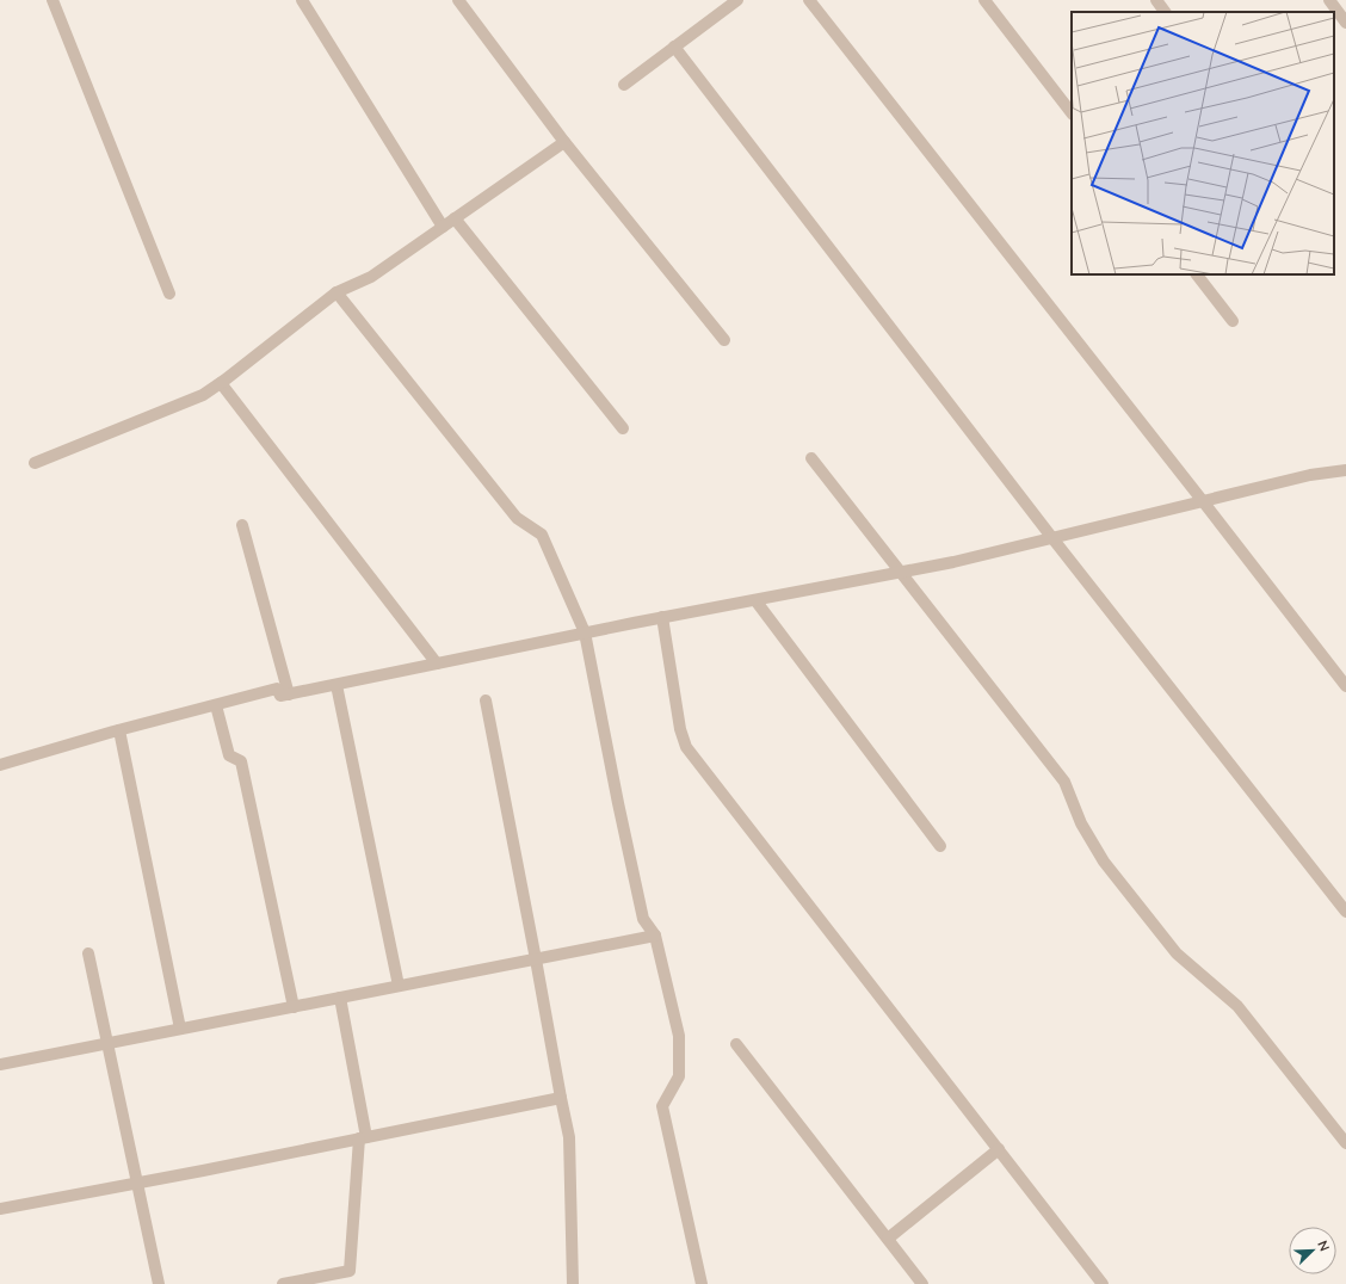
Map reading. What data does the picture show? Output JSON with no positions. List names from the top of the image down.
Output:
{
  "north": "top right"
}
